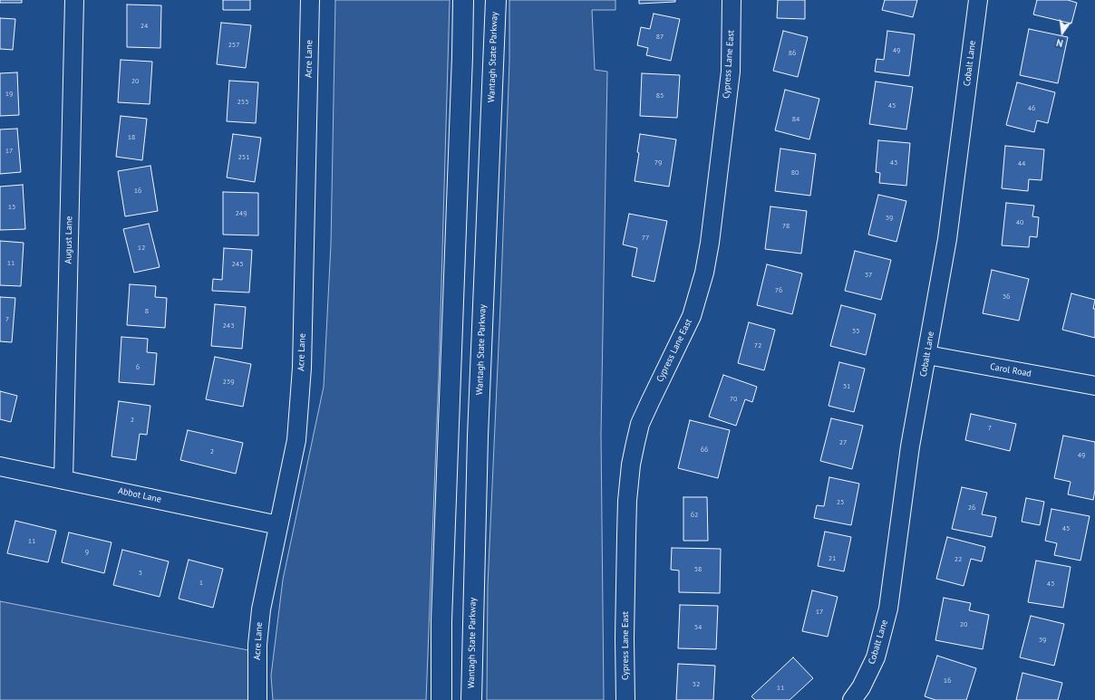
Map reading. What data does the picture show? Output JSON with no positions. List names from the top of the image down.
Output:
{
  "streets": {
    "highway": ["Wantagh State Parkway"],
    "street": [
      "Acre Lane",
      "Cobalt Lane",
      "Cypress Lane East",
      "August Lane",
      "Carol Road",
      "Abbot Lane"
    ]
  },
  "crossings": [
    ["Acre Lane", "Abbot Lane"],
    ["Cobalt Lane", "Carol Road"],
    ["August Lane", "Abbot Lane"]
  ],
  "house_numbers": [
    "24",
    "87",
    "257",
    "49",
    "86",
    "20",
    "19",
    "85",
    "255",
    "45",
    "46",
    "84",
    "18",
    "17",
    "251",
    "79",
    "43",
    "44",
    "80",
    "16",
    "15",
    "249",
    "39",
    "40",
    "78",
    "77",
    "12",
    "11",
    "245",
    "37",
    "76",
    "36",
    "8",
    "7",
    "243",
    "33",
    "72",
    "6",
    "239",
    "31",
    "70",
    "2",
    "7",
    "27",
    "66",
    "2",
    "49",
    "25",
    "26",
    "62",
    "45",
    "11",
    "9",
    "21",
    "22",
    "58",
    "5",
    "1",
    "43",
    "17",
    "20",
    "54",
    "39",
    "16",
    "52",
    "11"
  ],
  "north": "bottom"
}
